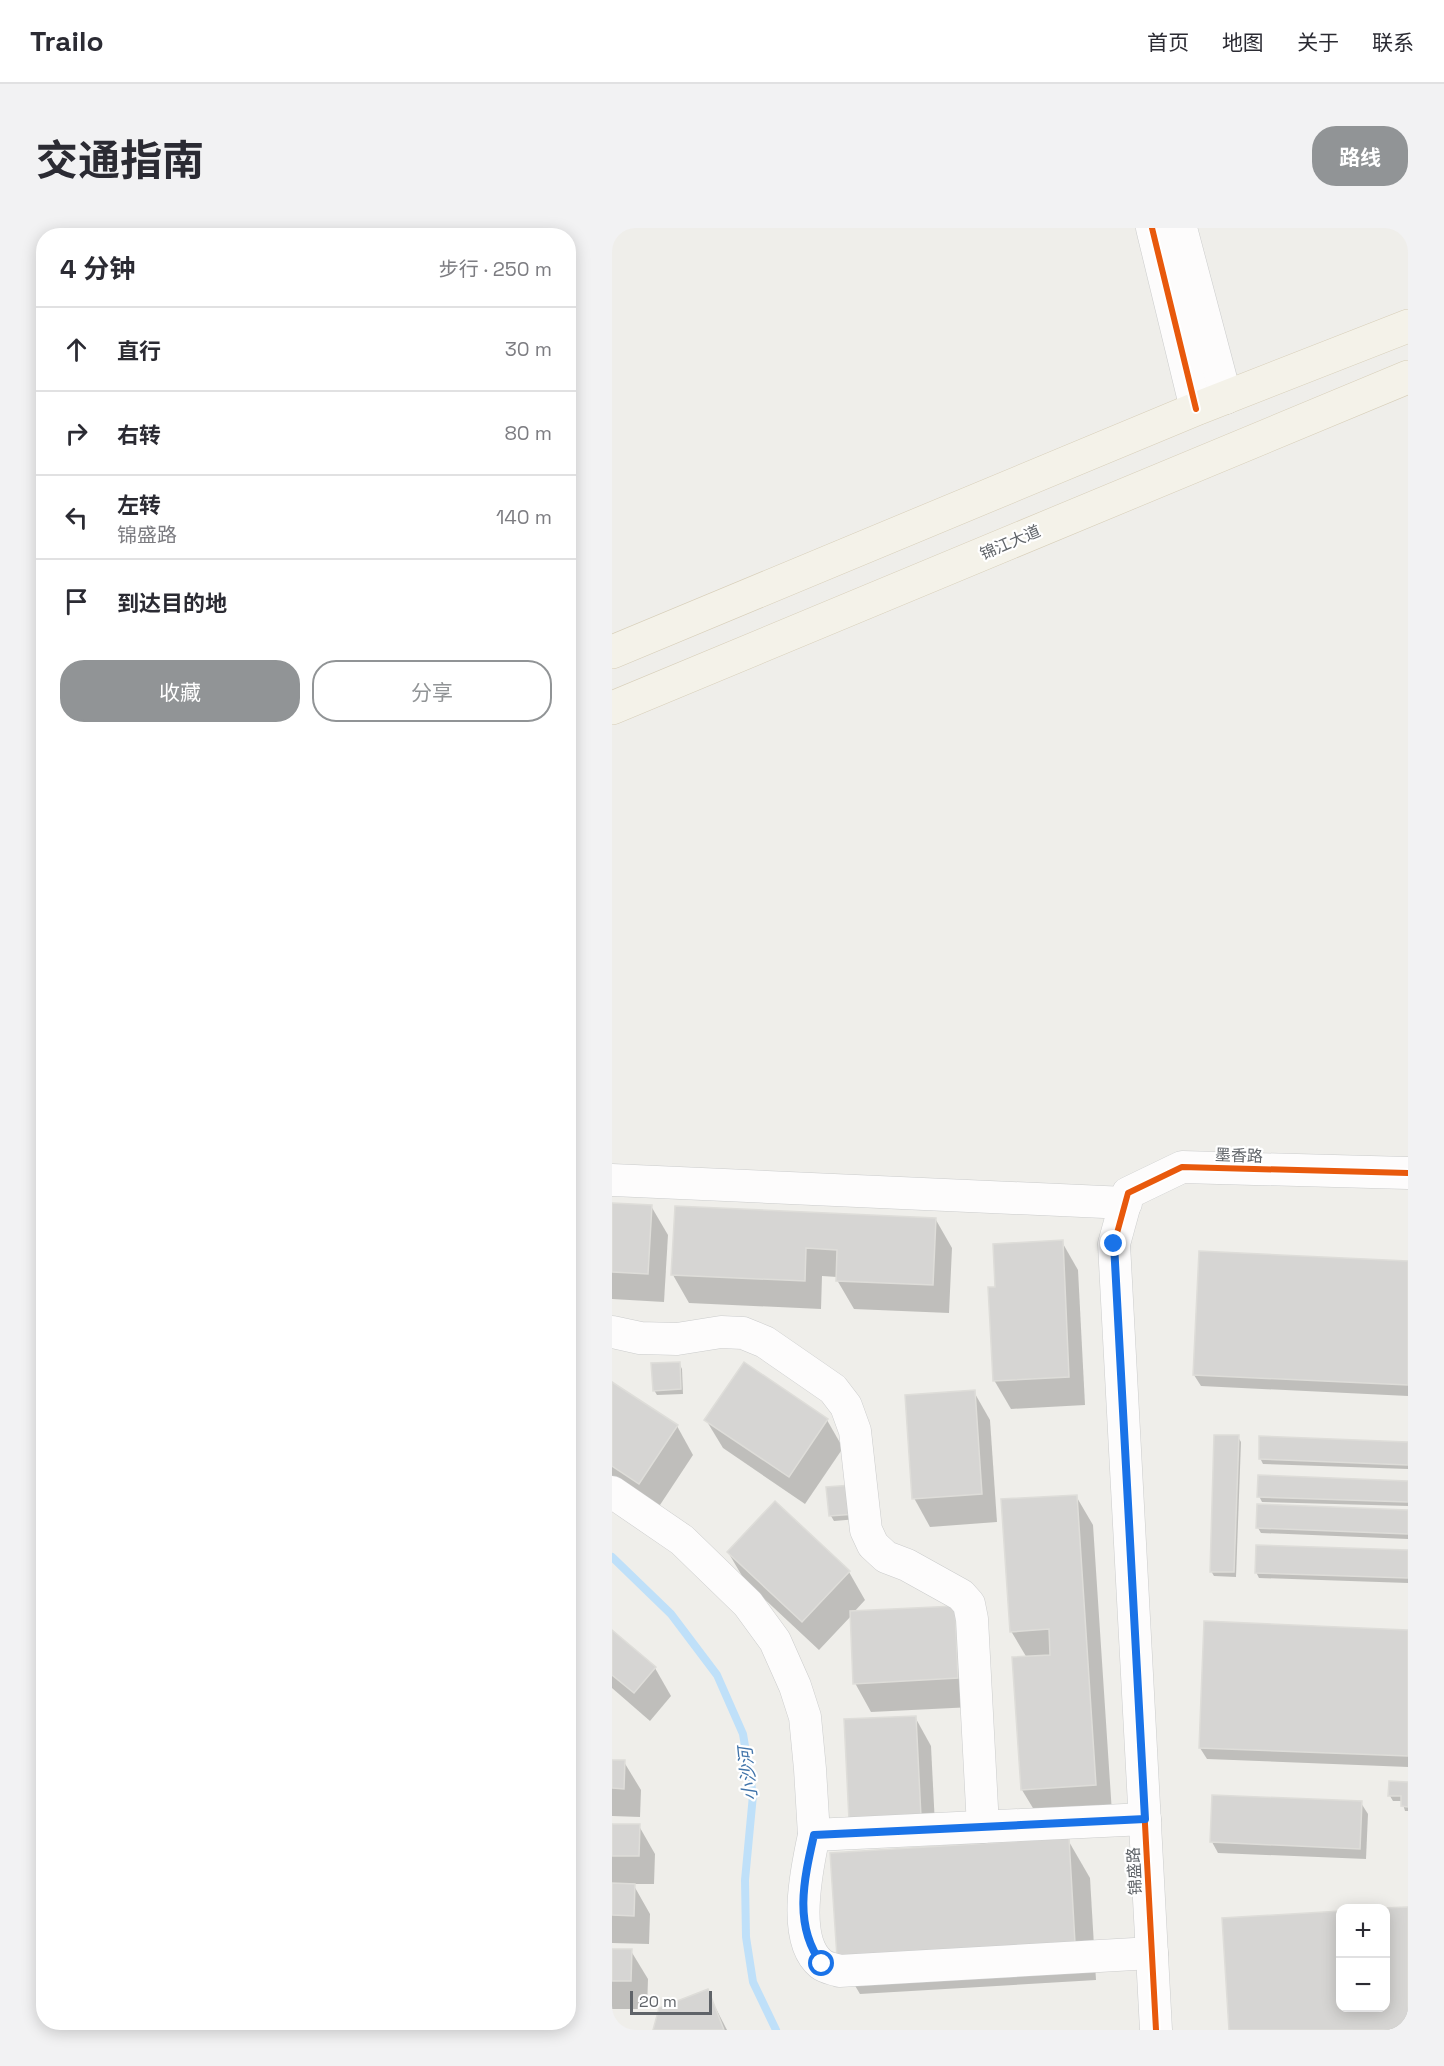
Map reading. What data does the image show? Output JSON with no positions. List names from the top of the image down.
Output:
{
  "streets": {
    "main road": ["锦江大道"],
    "street": ["墨香路", "锦盛路"]
  },
  "crossings": [
    ["墨香路", "锦盛路"]
  ],
  "water": ["小沙河"],
  "scale_bar": "20 m",
  "page": {
    "header": "Trailo",
    "nav": [
      "首页",
      "地图",
      "关于",
      "联系"
    ],
    "title": "交通指南",
    "buttons": [
      "路线",
      ["收藏", "分享"]
    ],
    "heading": ["4 分钟", "步行 · 250 m"],
    "list": [
      ["直行", "30 m"],
      ["右转", "80 m"],
      ["左转", "锦盛路", "140 m"],
      "到达目的地"
    ],
    "map_buttons": ["+", "−"],
    "scale": "20 m"
  }
}
